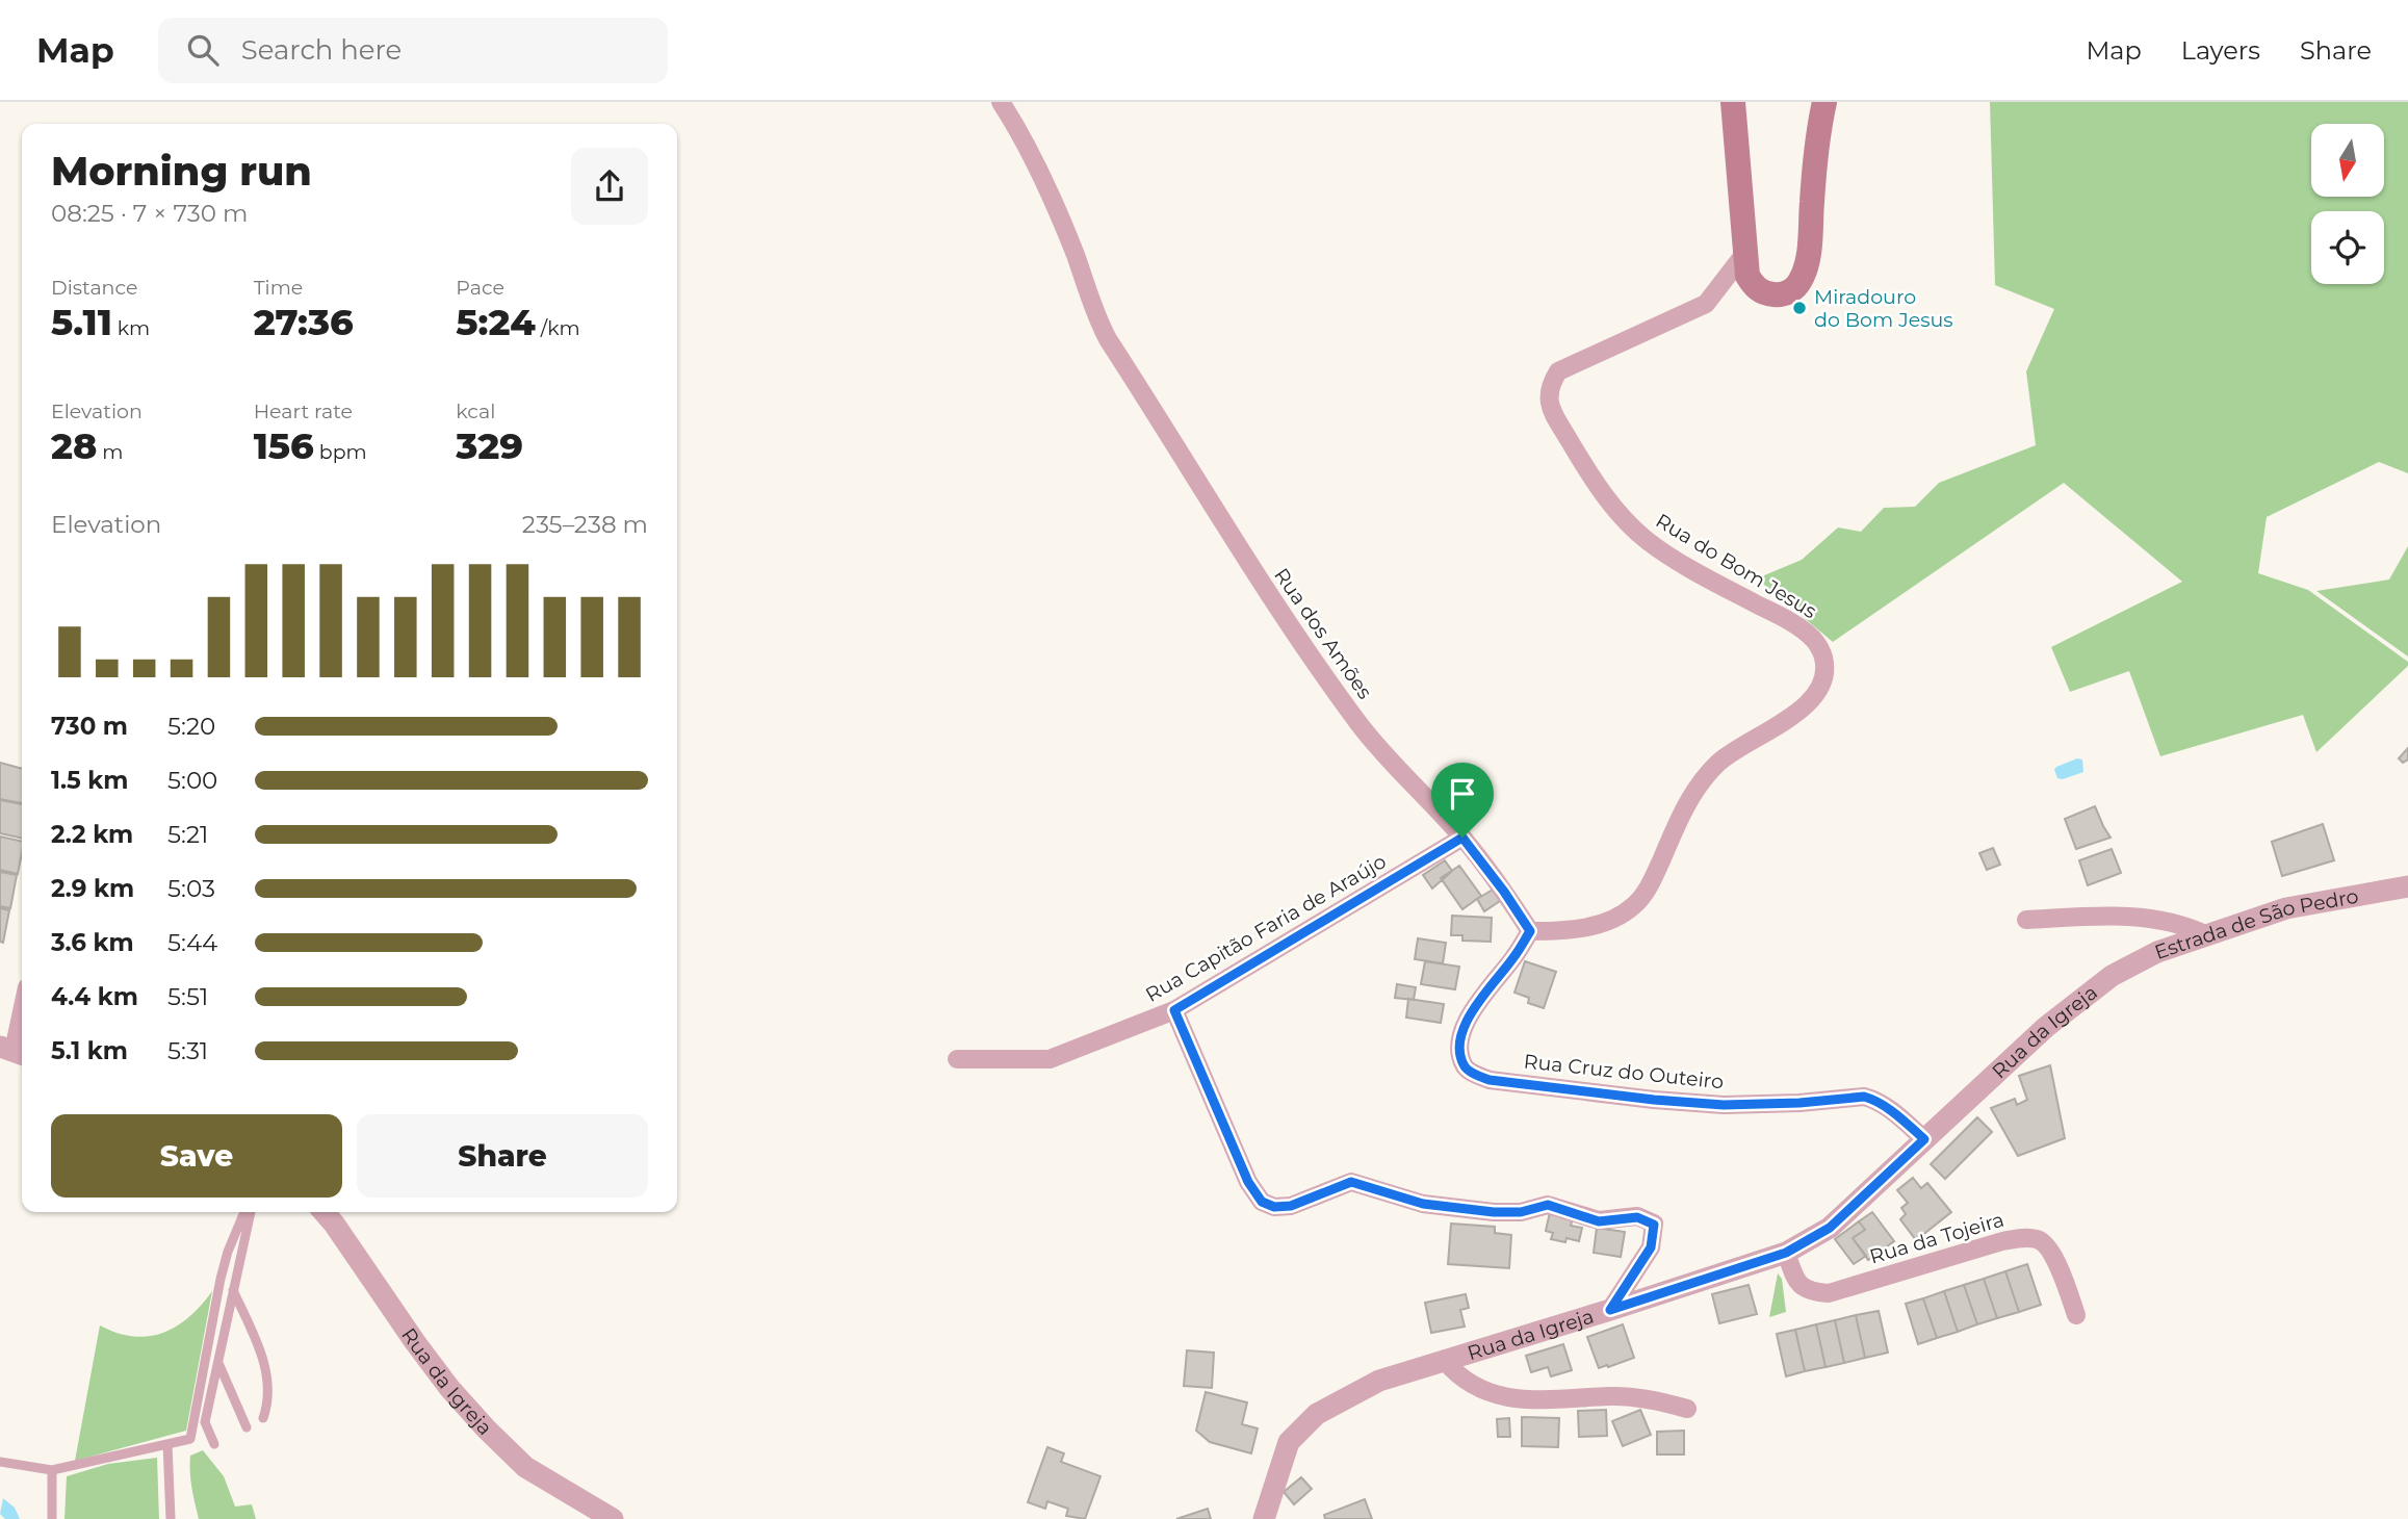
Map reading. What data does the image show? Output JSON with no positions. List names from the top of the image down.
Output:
{
  "streets": {
    "street": [
      "Rua do Bom Jesus",
      "Rua dos Amões",
      "Estrada de São Pedro",
      "Rua Capitão Faria de Araújo",
      "Rua da Igreja",
      "Rua Cruz do Outeiro",
      "Rua da Tojeira"
    ]
  },
  "crossings": [
    ["Rua do Bom Jesus", "Rua dos Amões"],
    ["Rua do Bom Jesus", "Rua Cruz do Outeiro"],
    ["Rua dos Amões", "Rua Capitão Faria de Araújo"],
    ["Rua dos Amões", "Rua Cruz do Outeiro"],
    ["Estrada de São Pedro", "Rua da Igreja"],
    ["Rua da Igreja", "Rua Cruz do Outeiro"],
    ["Rua da Igreja", "Rua da Tojeira"]
  ],
  "places": ["Miradouro do Bom Jesus"],
  "north": "bottom",
  "page": {
    "header": "Map",
    "search": "Search here",
    "nav": ["Map", "Layers", "Share"],
    "heading": ["Morning run", "08:25 · 7 × 730 m"],
    "stats": [
      ["Distance", "5.11 km"],
      ["Time", "27:36"],
      ["Pace", "5:24 /km"],
      ["Elevation", "28 m"],
      ["Heart rate", "156 bpm"],
      ["kcal", "329"]
    ],
    "chart": ["Elevation", "235–238 m"],
    "list": [
      {
        "name": "730 m",
        "note": "5:20"
      },
      {
        "name": "1.5 km",
        "note": "5:00"
      },
      {
        "name": "2.2 km",
        "note": "5:21"
      },
      {
        "name": "2.9 km",
        "note": "5:03"
      },
      {
        "name": "3.6 km",
        "note": "5:44"
      },
      {
        "name": "4.4 km",
        "note": "5:51"
      },
      {
        "name": "5.1 km",
        "note": "5:31"
      }
    ],
    "buttons": ["Save", "Share"]
  }
}
